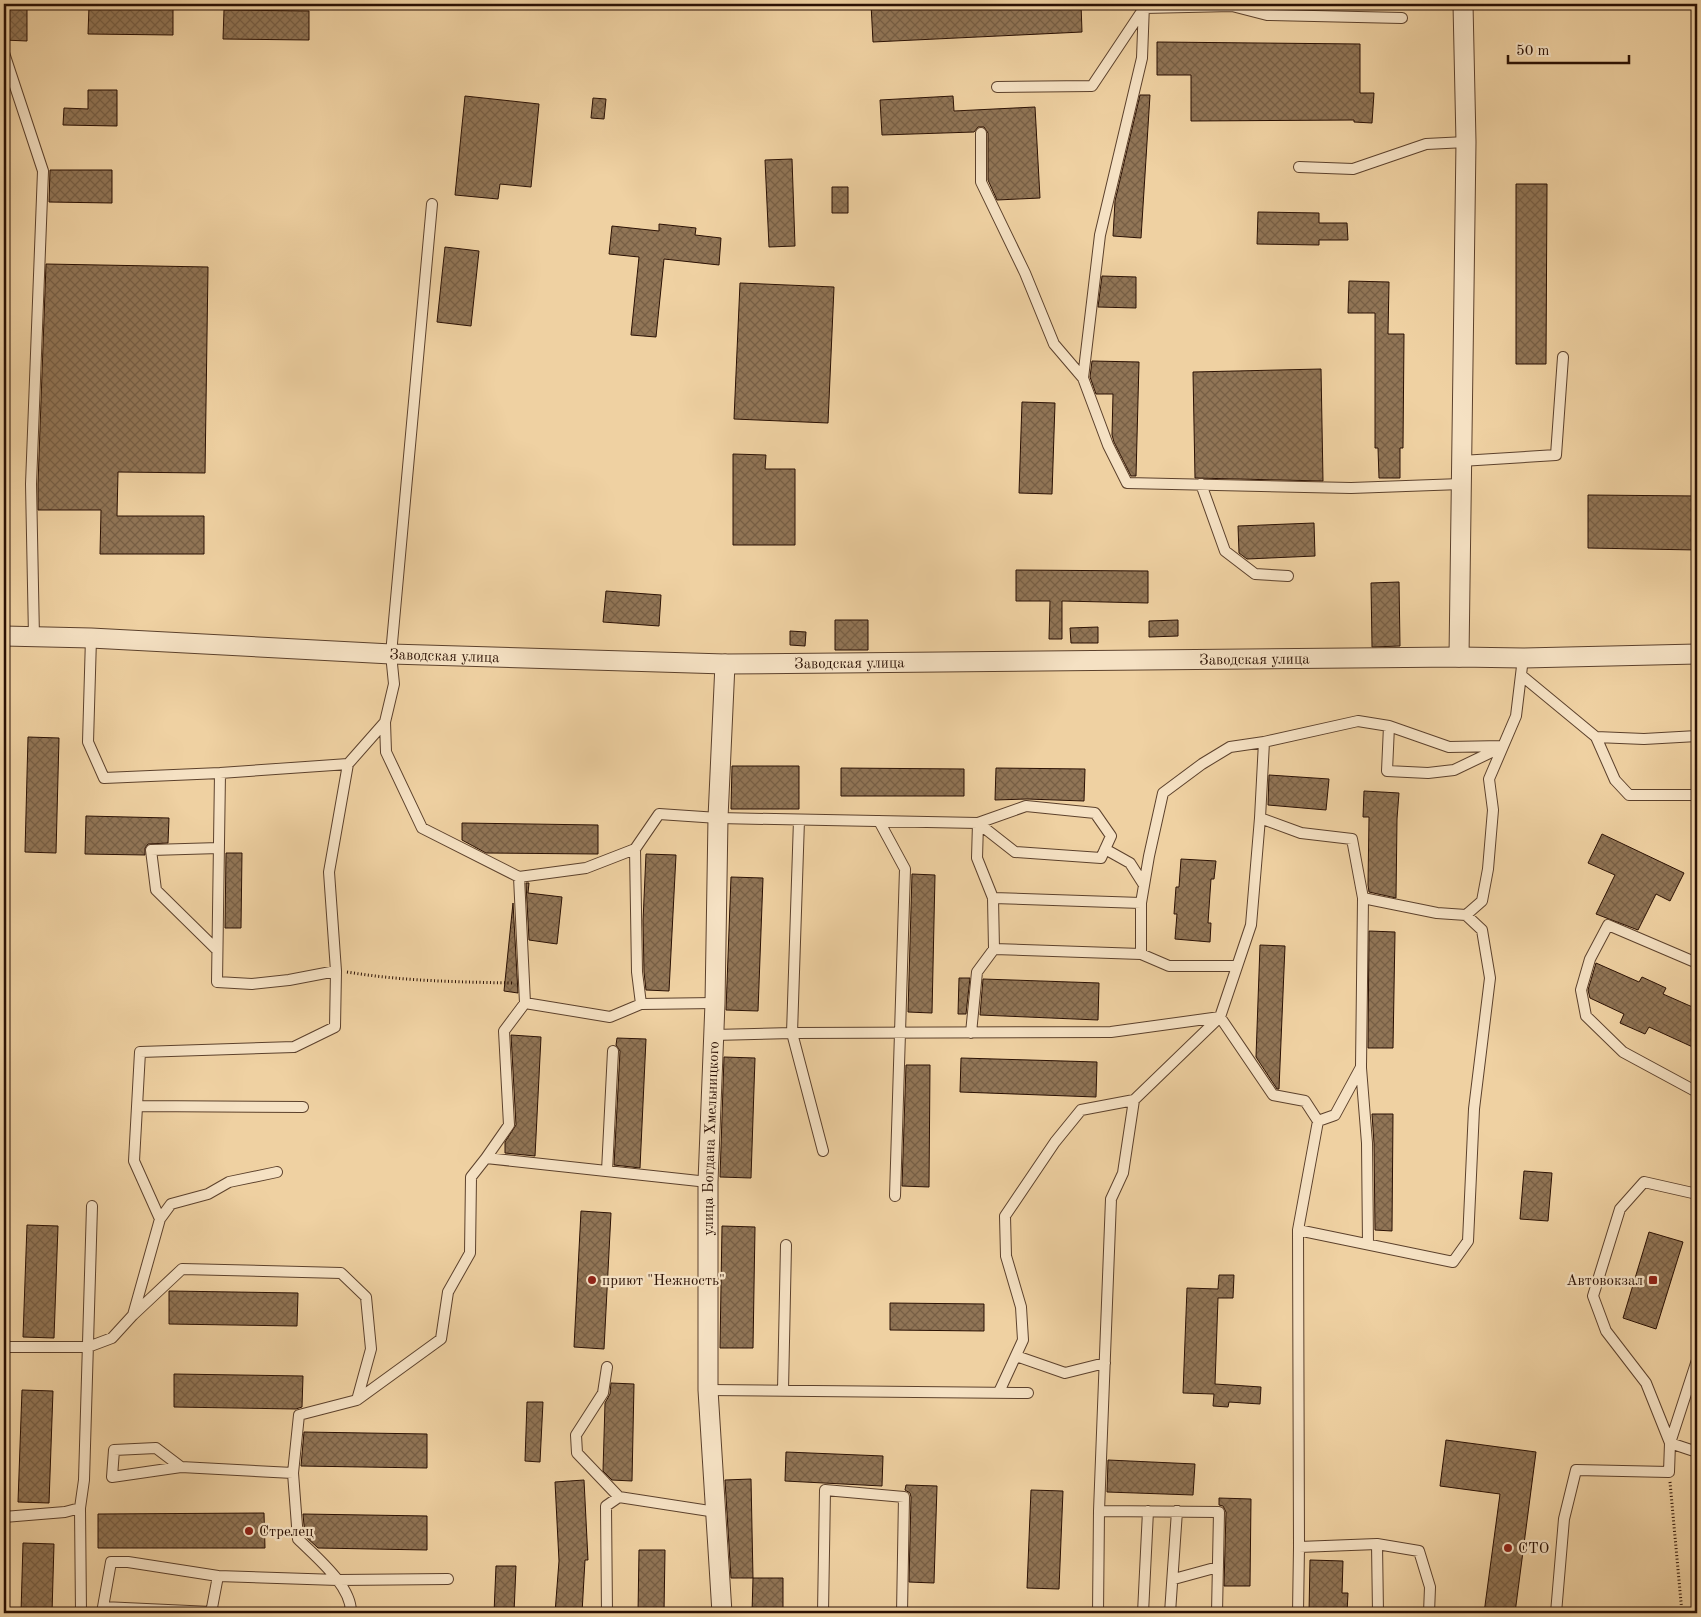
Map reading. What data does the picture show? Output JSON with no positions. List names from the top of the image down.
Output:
{
  "streets": {
    "street": ["Заводская улица", "улица Богдана Хмельницкого"]
  },
  "crossings": [
    ["Заводская улица", "улица Богдана Хмельницкого"]
  ],
  "places": {
    "other": ["приют \"Нежность\"", "Стрелец", "СТО"],
    "transit": ["Автовокзал"]
  },
  "scale_bar": "50 m"
}
